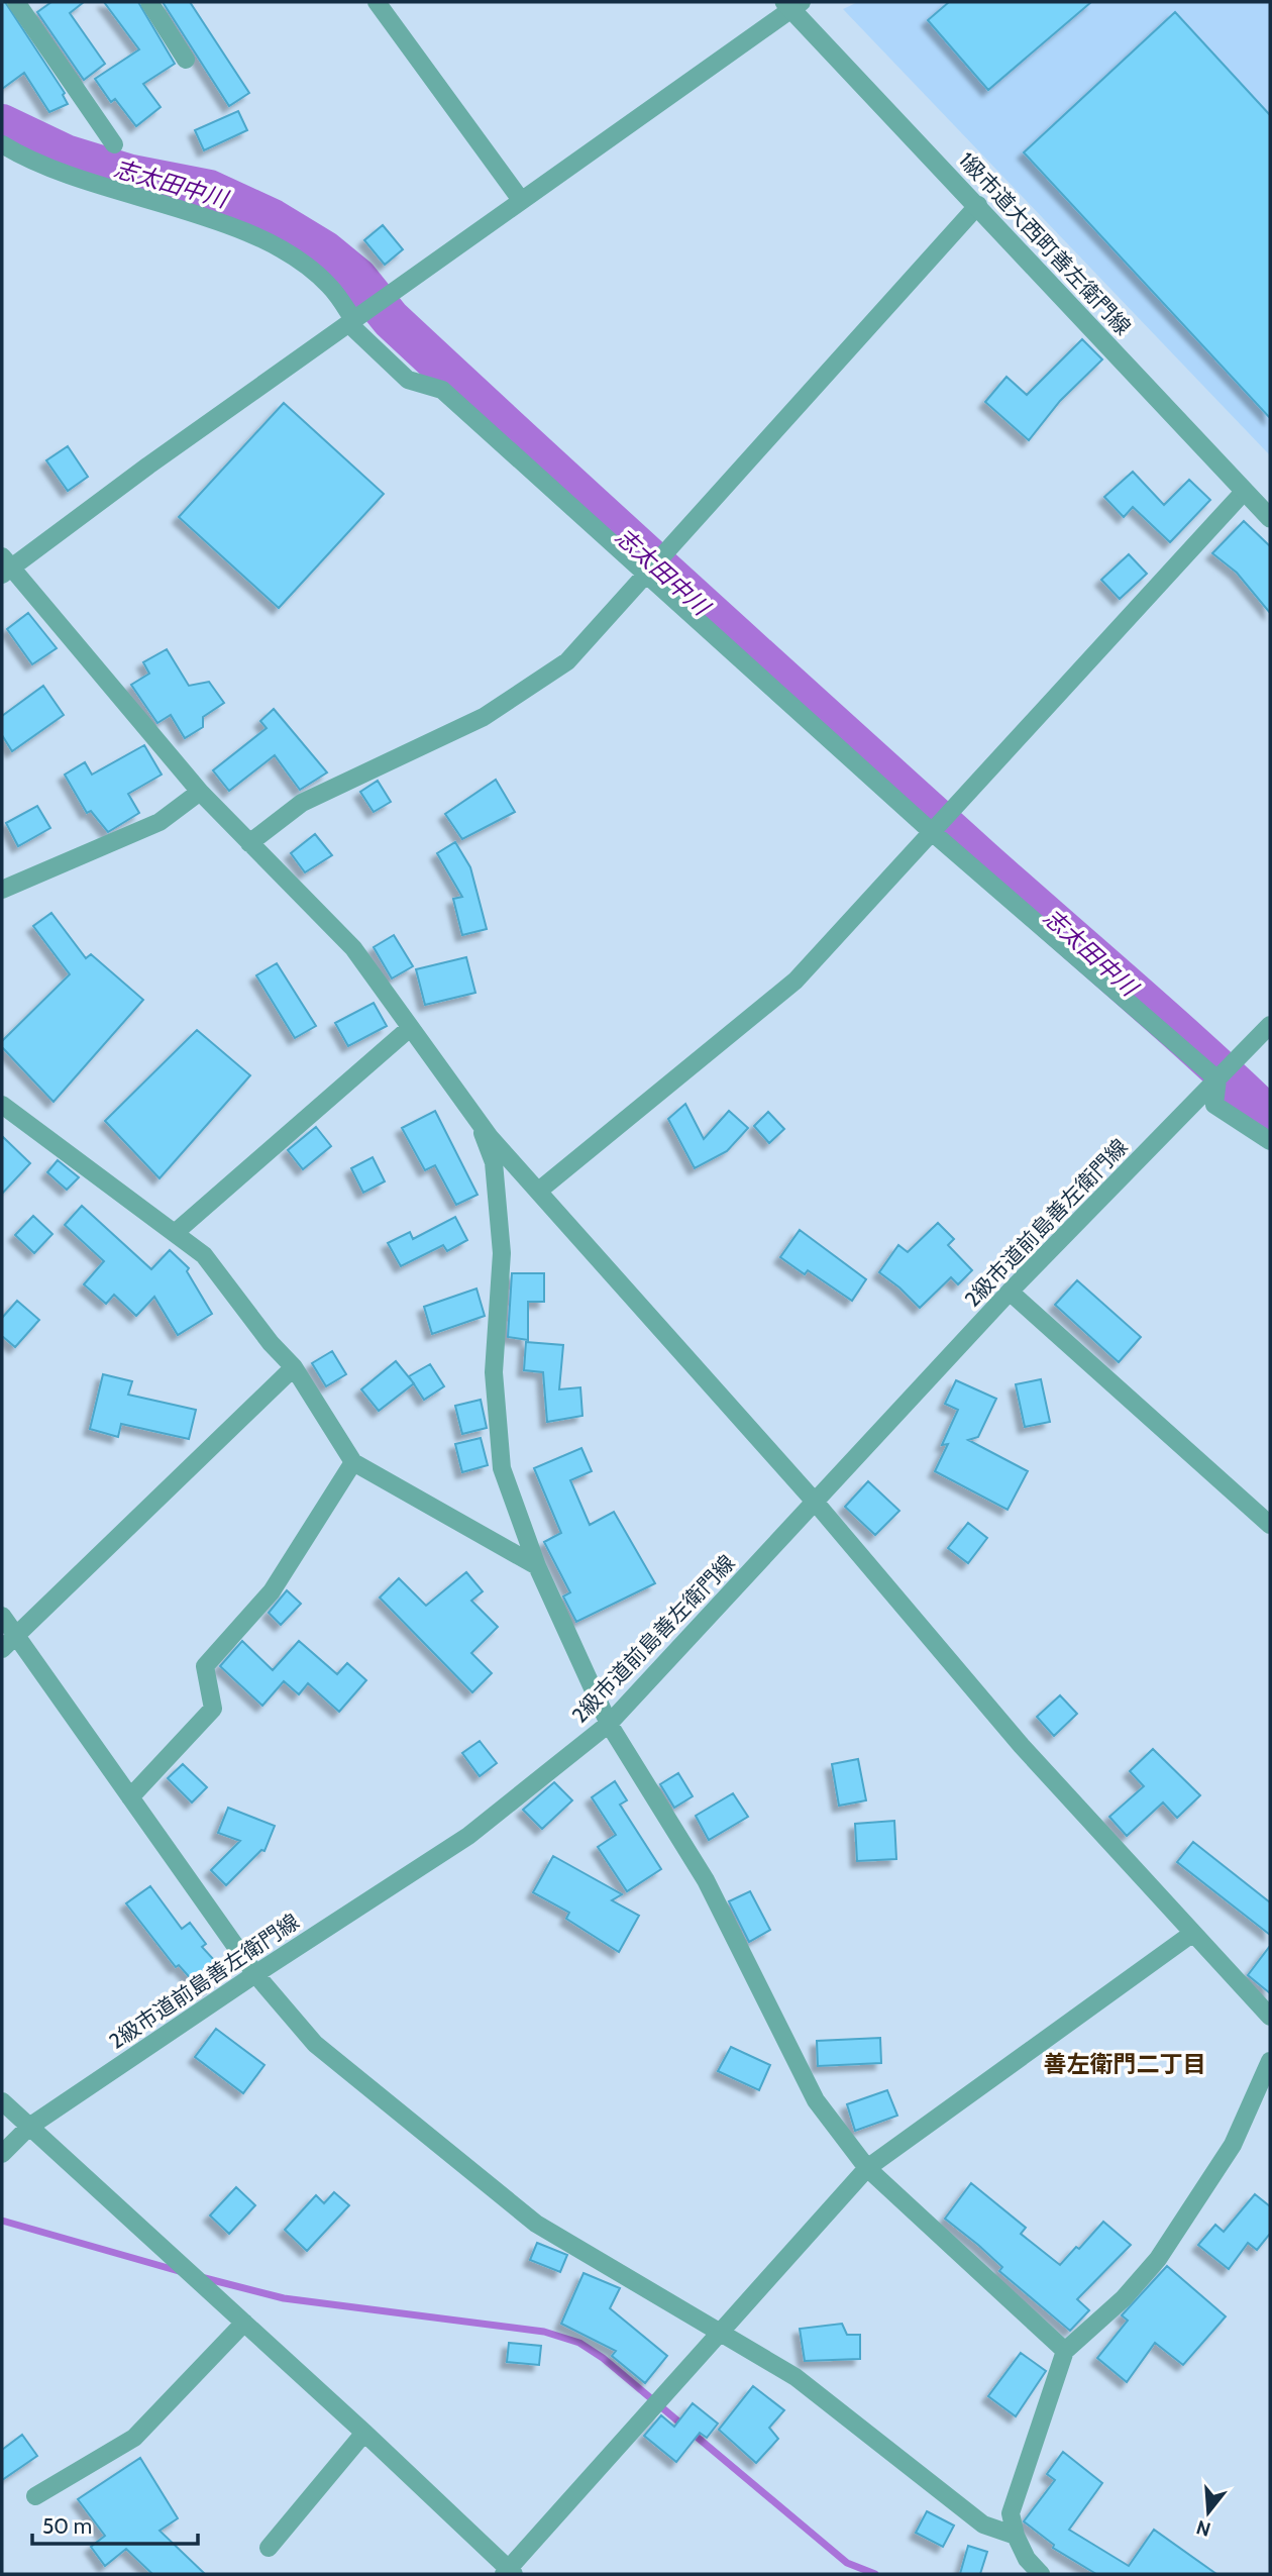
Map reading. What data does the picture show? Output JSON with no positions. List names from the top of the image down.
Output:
{
  "streets": {
    "street": ["1級市道大西町善左衛門線", "2級市道前島善左衛門線"]
  },
  "districts": ["善左衛門二丁目"],
  "water": ["志太田中川"],
  "scale_bar": "50 m",
  "north": "bottom"
}
